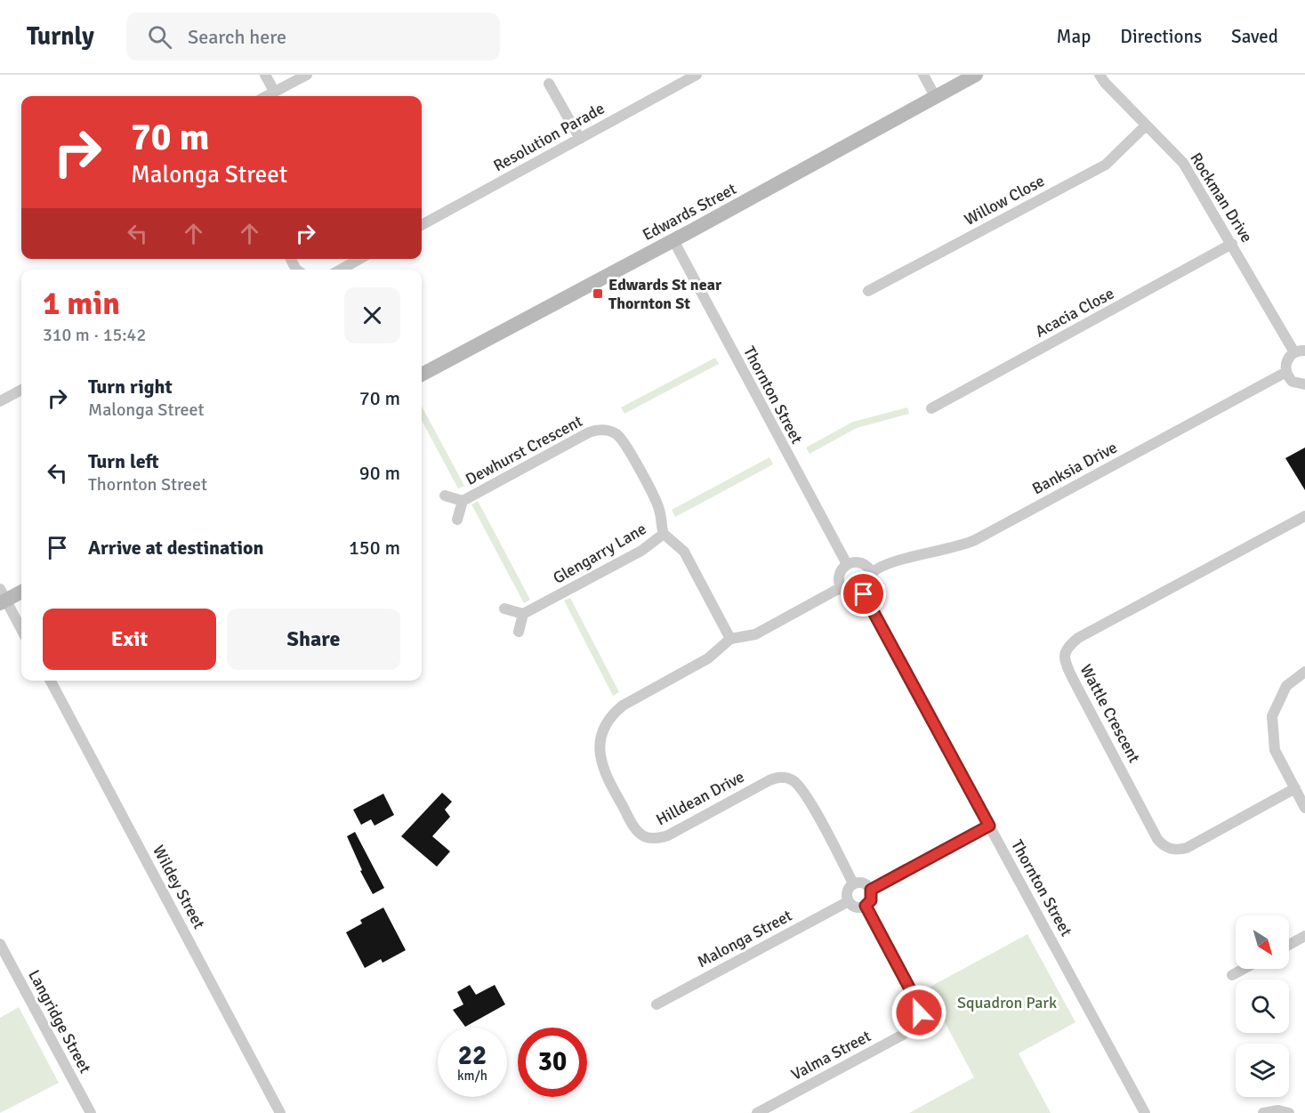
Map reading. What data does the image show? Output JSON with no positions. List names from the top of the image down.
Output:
{
  "streets": {
    "main road": ["Edwards Street"],
    "street": [
      "Resolution Parade",
      "Rockman Drive",
      "Willow Close",
      "Acacia Close",
      "Thornton Street",
      "Dewhurst Crescent",
      "Banksia Drive",
      "Glengarry Lane",
      "Wattle Crescent",
      "Hilldean Drive",
      "Wildey Street",
      "Malonga Street",
      "Langridge Street",
      "Valma Street"
    ]
  },
  "crossings": [
    ["Rockman Drive", "Willow Close"],
    ["Rockman Drive", "Acacia Close"],
    ["Edwards Street", "Thornton Street"],
    ["Thornton Street", "Banksia Drive"],
    ["Dewhurst Crescent", "Glengarry Lane"],
    ["Glengarry Lane", "Hilldean Drive"],
    ["Hilldean Drive", "Malonga Street"],
    ["Hilldean Drive", "Valma Street"],
    ["Malonga Street", "Valma Street"]
  ],
  "parks": ["Squadron Park"],
  "places": {
    "transit": ["Edwards St near Thornton St"]
  },
  "north": "bottom right",
  "page": {
    "header": "Turnly",
    "search": "Search here",
    "nav": ["Map", "Directions", "Saved"],
    "turn": ["70 m", "Malonga Street"],
    "heading": ["1 min", "310 m · 15:42"],
    "list": [
      {
        "name": "Turn right",
        "note": "Malonga Street",
        "value": "70 m"
      },
      {
        "name": "Turn left",
        "note": "Thornton Street",
        "value": "90 m"
      },
      {
        "name": "Arrive at destination",
        "value": "150 m"
      }
    ],
    "buttons": ["Exit", "Share"],
    "speed": "22 km/h",
    "limit": "30"
  }
}
